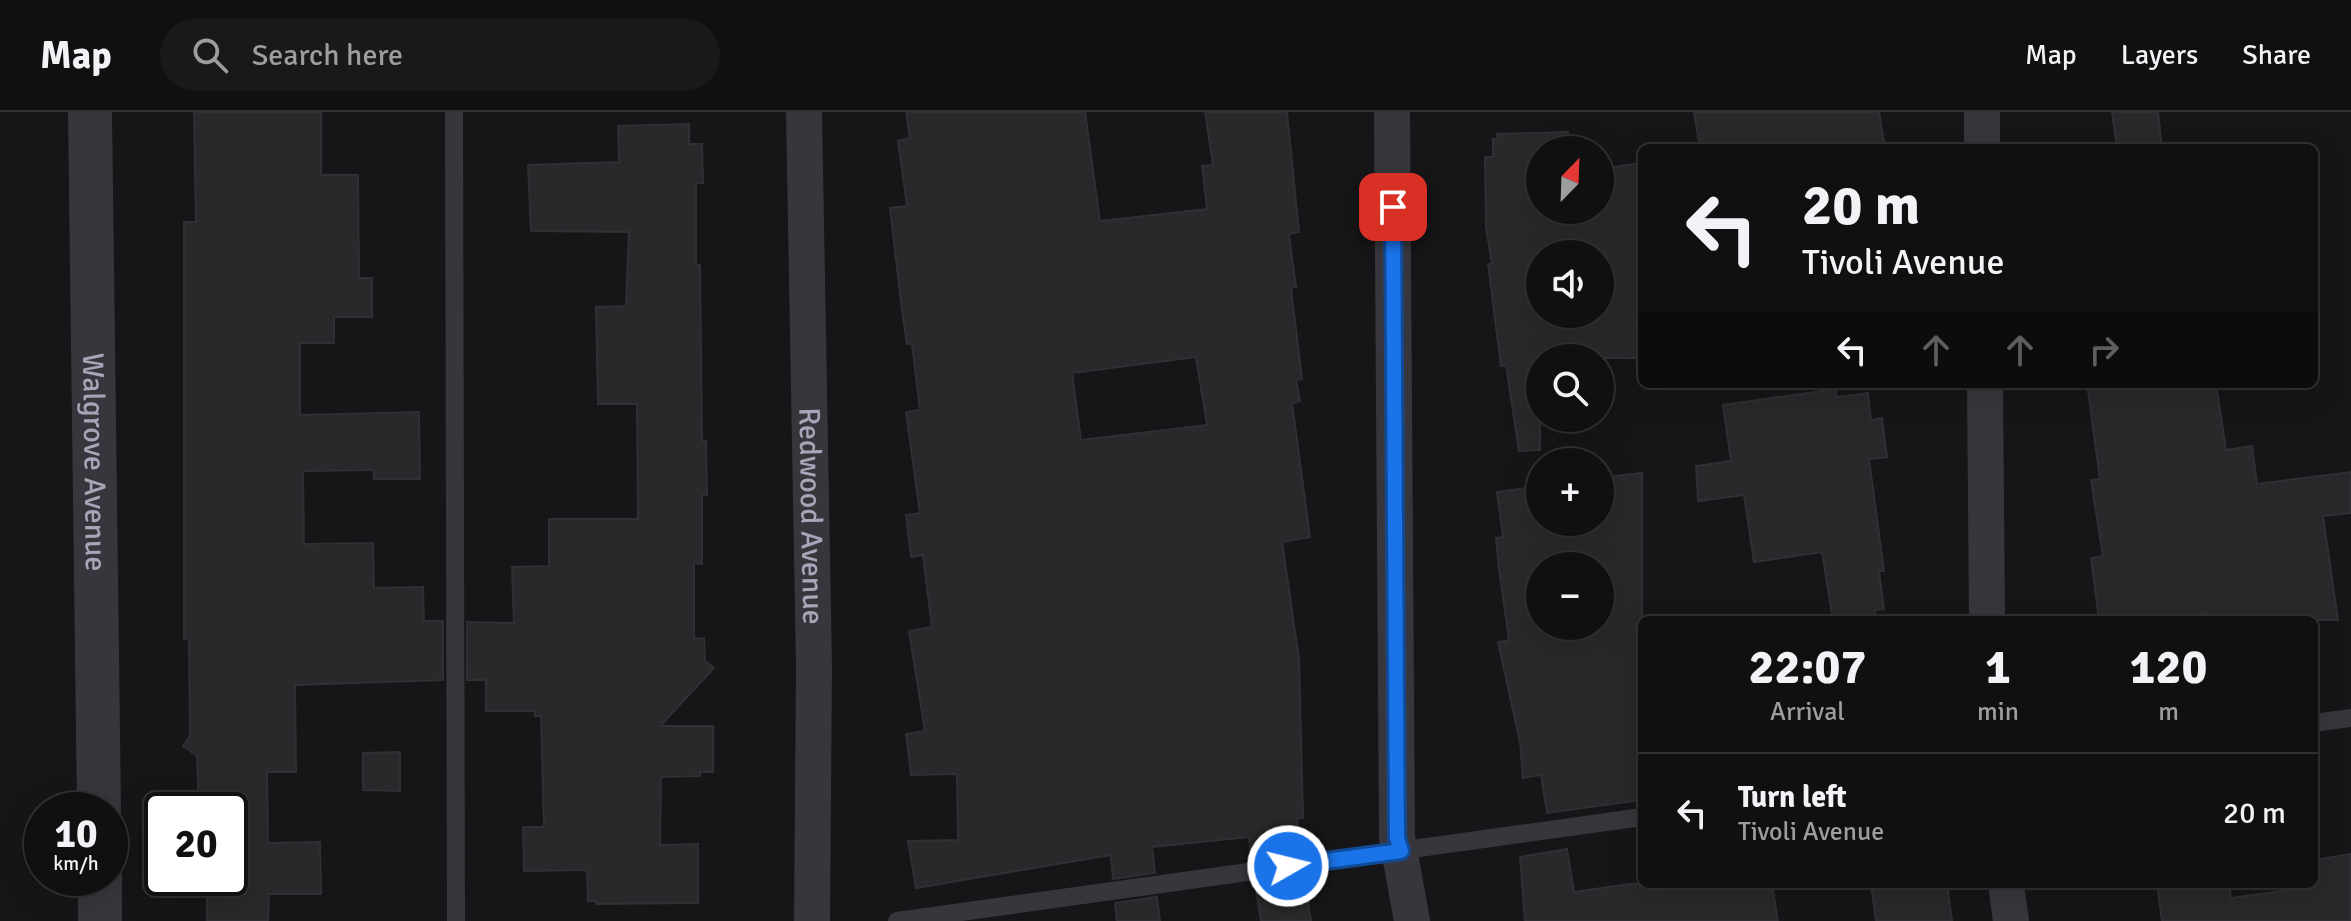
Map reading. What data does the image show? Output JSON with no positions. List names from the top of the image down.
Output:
{
  "streets": {
    "street": ["Walgrove Avenue", "Redwood Avenue"]
  },
  "north": "top right",
  "page": {
    "header": "Map",
    "search": "Search here",
    "nav": ["Map", "Layers", "Share"],
    "map_buttons": ["+", "−"],
    "turn": ["20 m", "Tivoli Avenue"],
    "eta": [
      "22:07",
      "Arrival",
      "1",
      "min",
      "120",
      "m"
    ],
    "list": [
      {
        "name": "Turn left",
        "note": "Tivoli Avenue",
        "value": "20 m"
      }
    ],
    "speed": "10 km/h",
    "limit": "20"
  }
}
